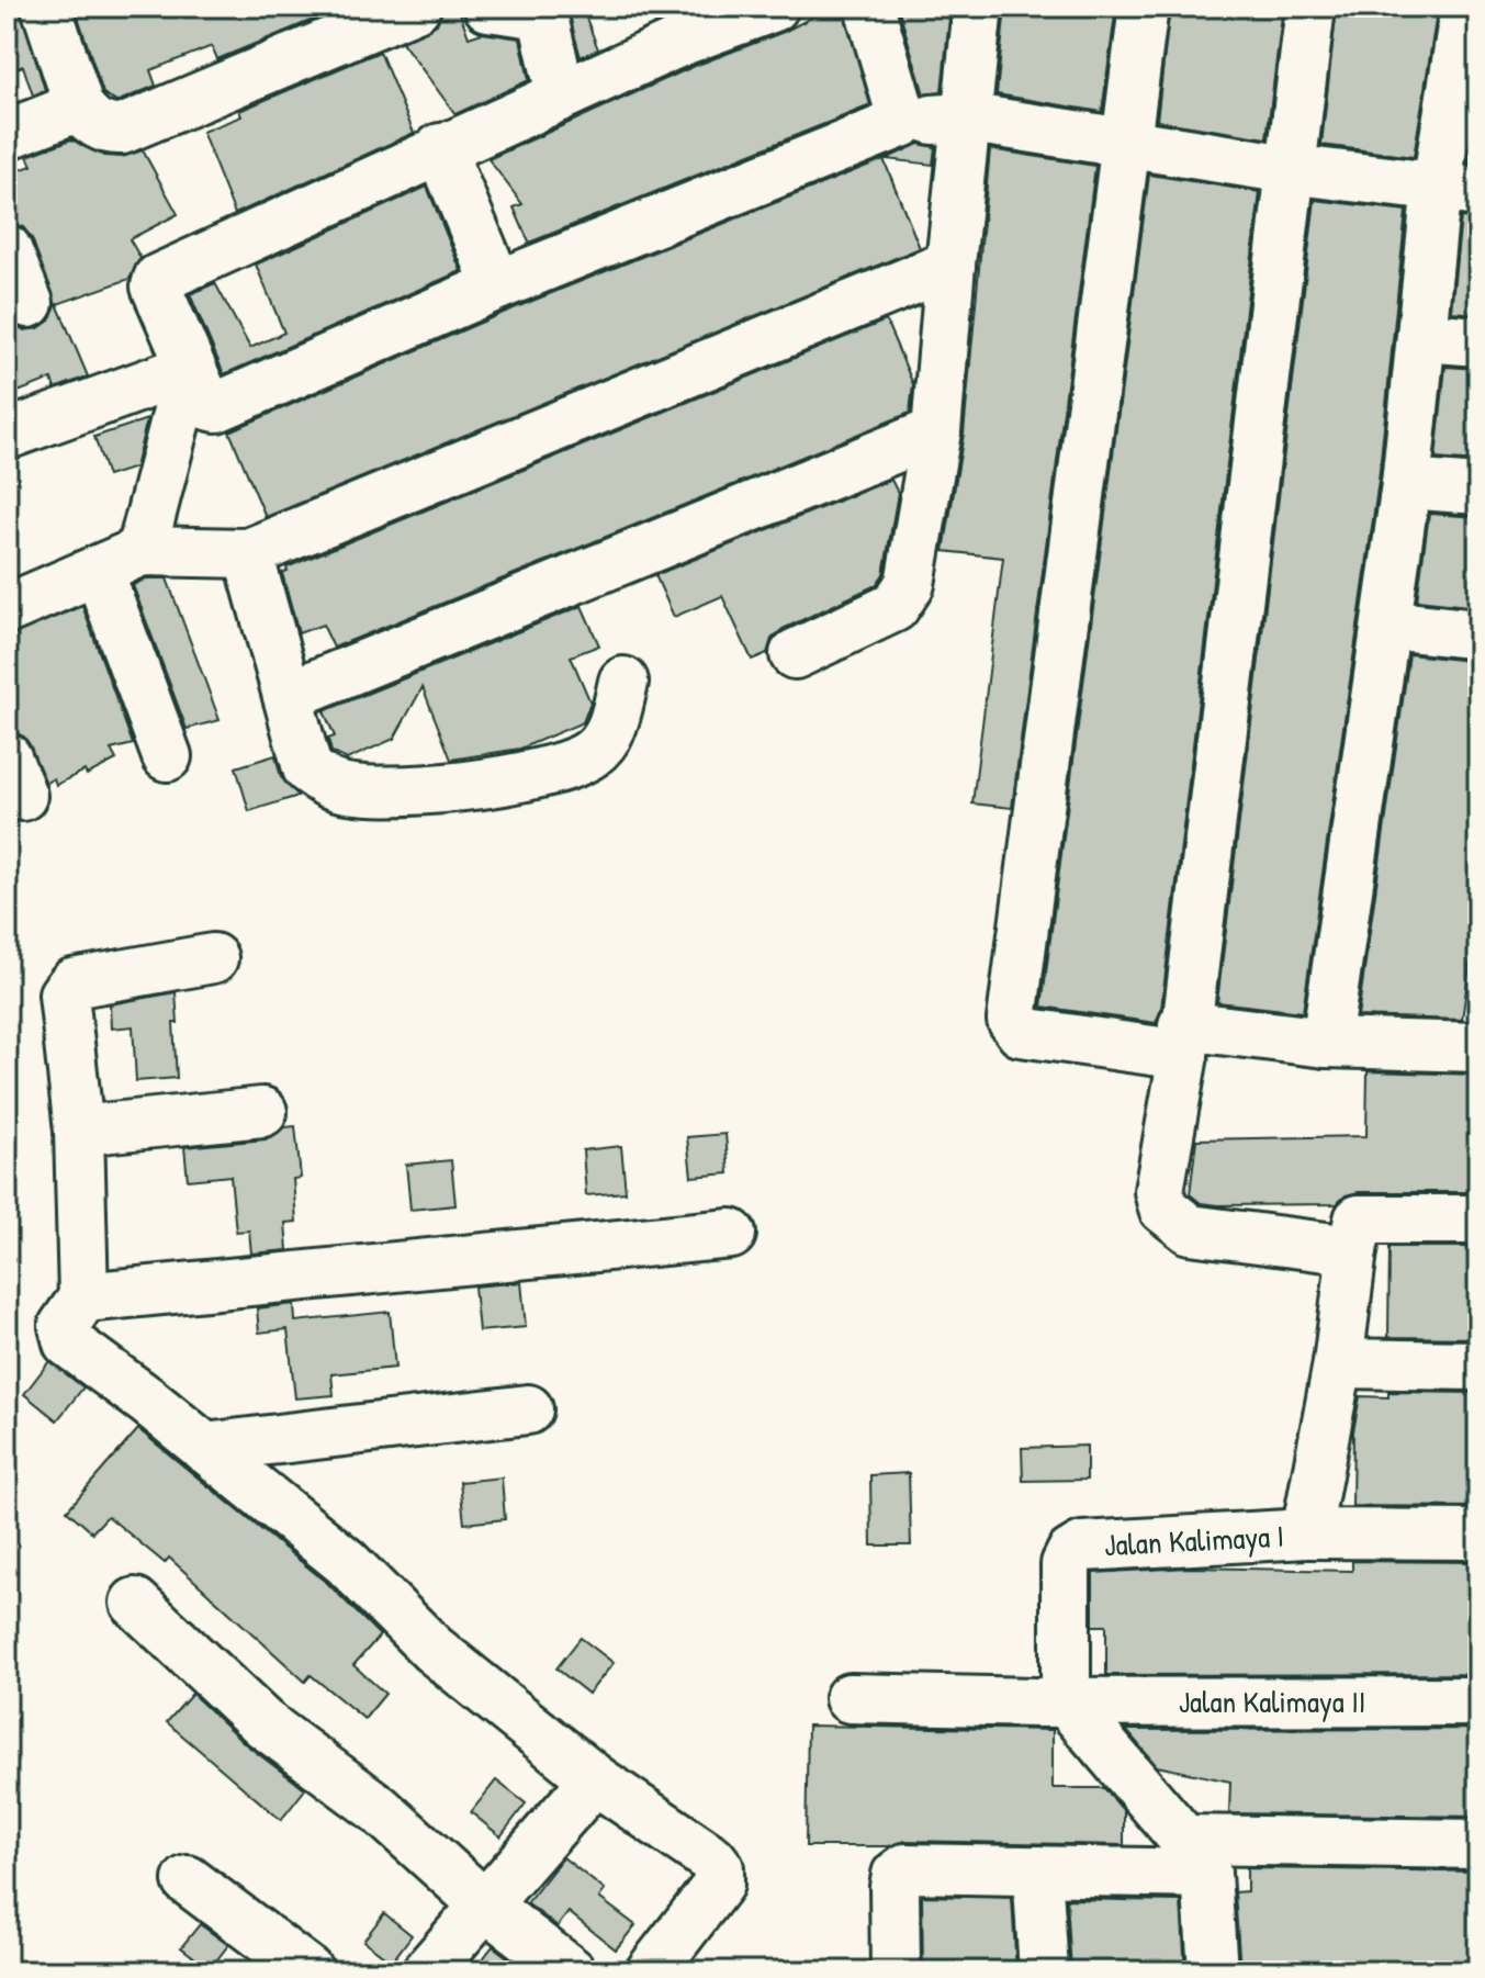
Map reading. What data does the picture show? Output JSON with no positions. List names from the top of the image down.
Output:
{
  "streets": {
    "street": ["Jalan Kalimaya I", "Jalan Kalimaya II"]
  },
  "crossings": [
    ["Jalan Kalimaya I", "Jalan Kalimaya II"]
  ]
}
